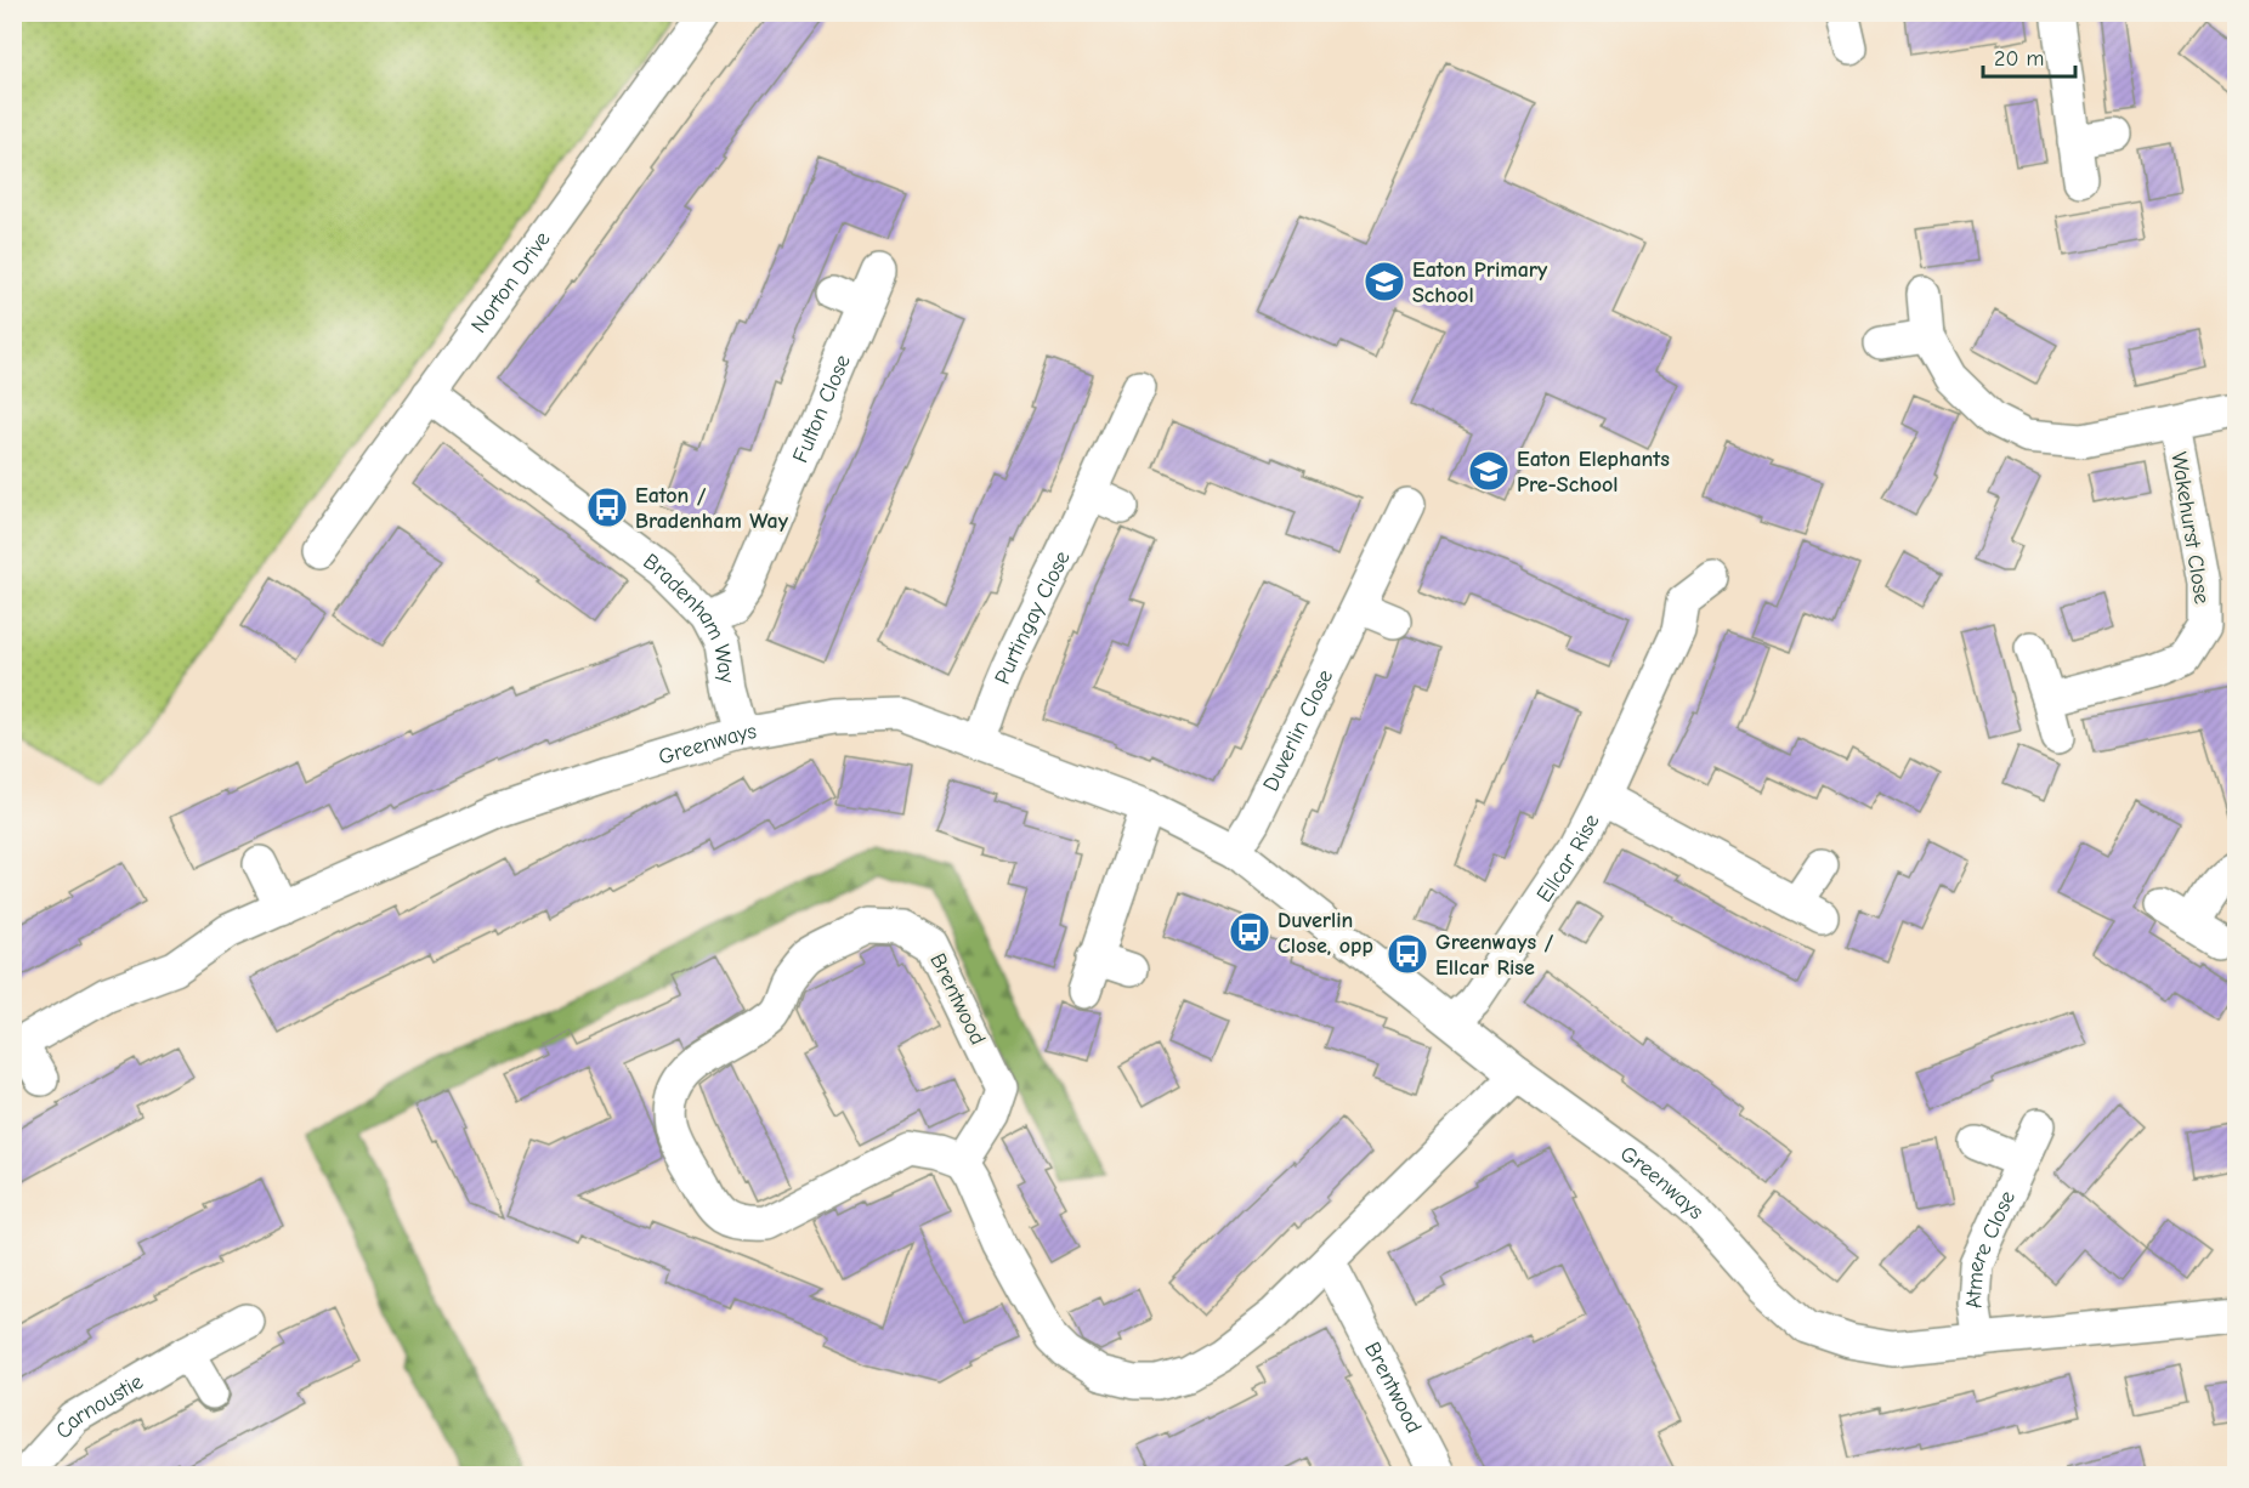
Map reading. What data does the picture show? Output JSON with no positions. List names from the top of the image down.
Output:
{
  "streets": {
    "street": [
      "Norton Drive",
      "Fulton Close",
      "Wakehurst Close",
      "Purtingay Close",
      "Bradenham Way",
      "Duverlin Close",
      "Greenways",
      "Ellcar Rise",
      "Brentwood",
      "Atmere Close",
      "Carnoustie"
    ]
  },
  "crossings": [
    ["Norton Drive", "Bradenham Way"],
    ["Fulton Close", "Bradenham Way"],
    ["Purtingay Close", "Greenways"],
    ["Bradenham Way", "Greenways"],
    ["Duverlin Close", "Greenways"],
    ["Greenways", "Ellcar Rise"],
    ["Greenways", "Atmere Close"]
  ],
  "places": {
    "school or university": ["Eaton Primary School", "Eaton Elephants Pre-School"],
    "bus stop": ["Eaton / Bradenham Way", "Duverlin Close, opp", "Greenways / Ellcar Rise"]
  },
  "scale_bar": "20 m"
}
